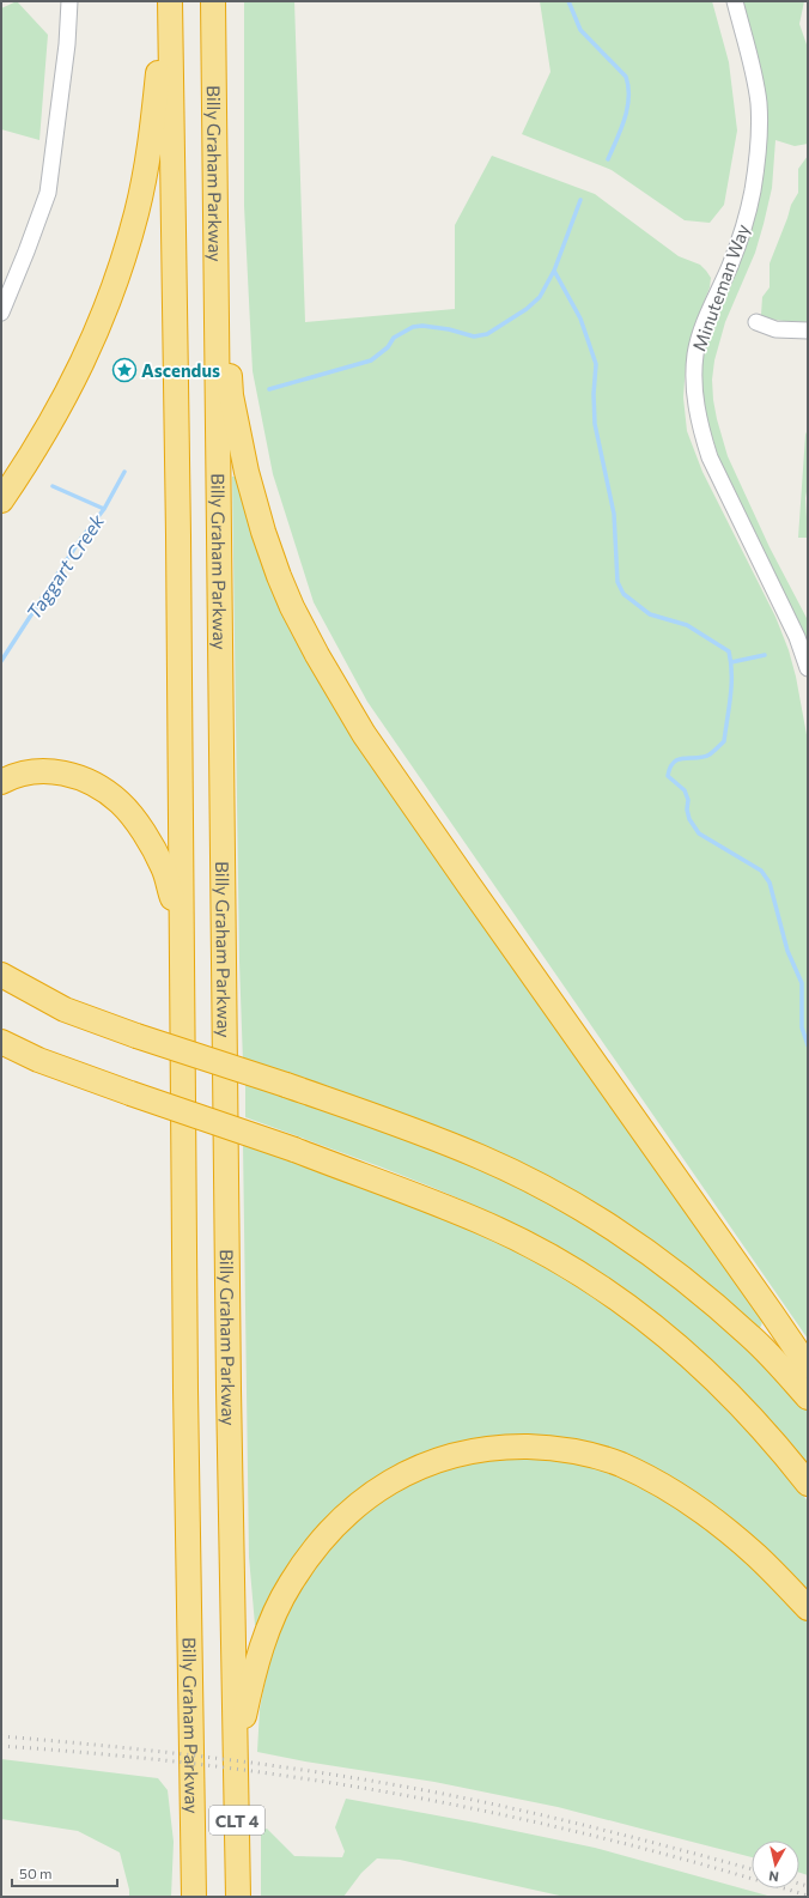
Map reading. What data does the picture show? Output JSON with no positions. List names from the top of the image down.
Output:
{
  "streets": {
    "highway": ["Billy Graham Parkway", "CLT 4"],
    "street": ["Minuteman Way"]
  },
  "water": ["Taggart Creek"],
  "places": {
    "place": ["Ascendus"]
  },
  "scale_bar": "50 m",
  "north": "bottom"
}
